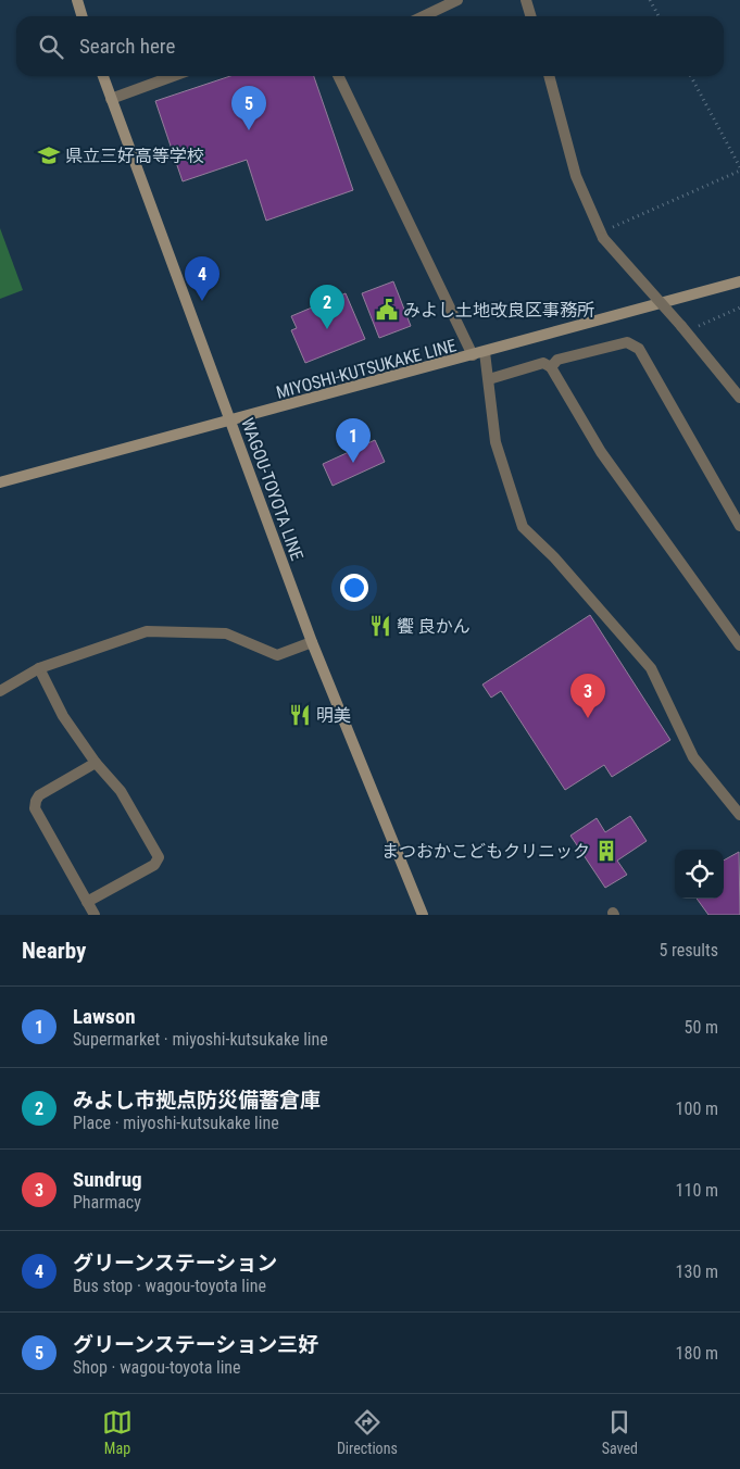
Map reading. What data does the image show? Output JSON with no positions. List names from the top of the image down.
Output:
{
  "streets": {
    "main road": ["MIYOSHI-KUTSUKAKE LINE", "WAGOU-TOYOTA LINE"]
  },
  "crossings": [
    ["MIYOSHI-KUTSUKAKE LINE", "WAGOU-TOYOTA LINE"]
  ],
  "places": {
    "school or university": ["県立三好高等学校"],
    "public building": ["みよし土地改良区事務所"],
    "restaurant": ["饗 良かん", "明美"],
    "building": ["まつおかこどもクリニック"]
  },
  "page": {
    "search": "Search here",
    "pins": [
      "5",
      "4",
      "2",
      "1",
      "3"
    ],
    "heading": ["Nearby", "5 results"],
    "list": [
      {
        "mark": "1",
        "name": "Lawson",
        "note": "Supermarket · miyoshi-kutsukake line",
        "value": "50 m"
      },
      {
        "mark": "2",
        "name": "みよし市拠点防災備蓄倉庫",
        "note": "Place · miyoshi-kutsukake line",
        "value": "100 m"
      },
      {
        "mark": "3",
        "name": "Sundrug",
        "note": "Pharmacy",
        "value": "110 m"
      },
      {
        "mark": "4",
        "name": "グリーンステーション",
        "note": "Bus stop · wagou-toyota line",
        "value": "130 m"
      },
      {
        "mark": "5",
        "name": "グリーンステーション三好",
        "note": "Shop · wagou-toyota line",
        "value": "180 m"
      }
    ],
    "nav": ["Map", "Directions", "Saved"]
  }
}
